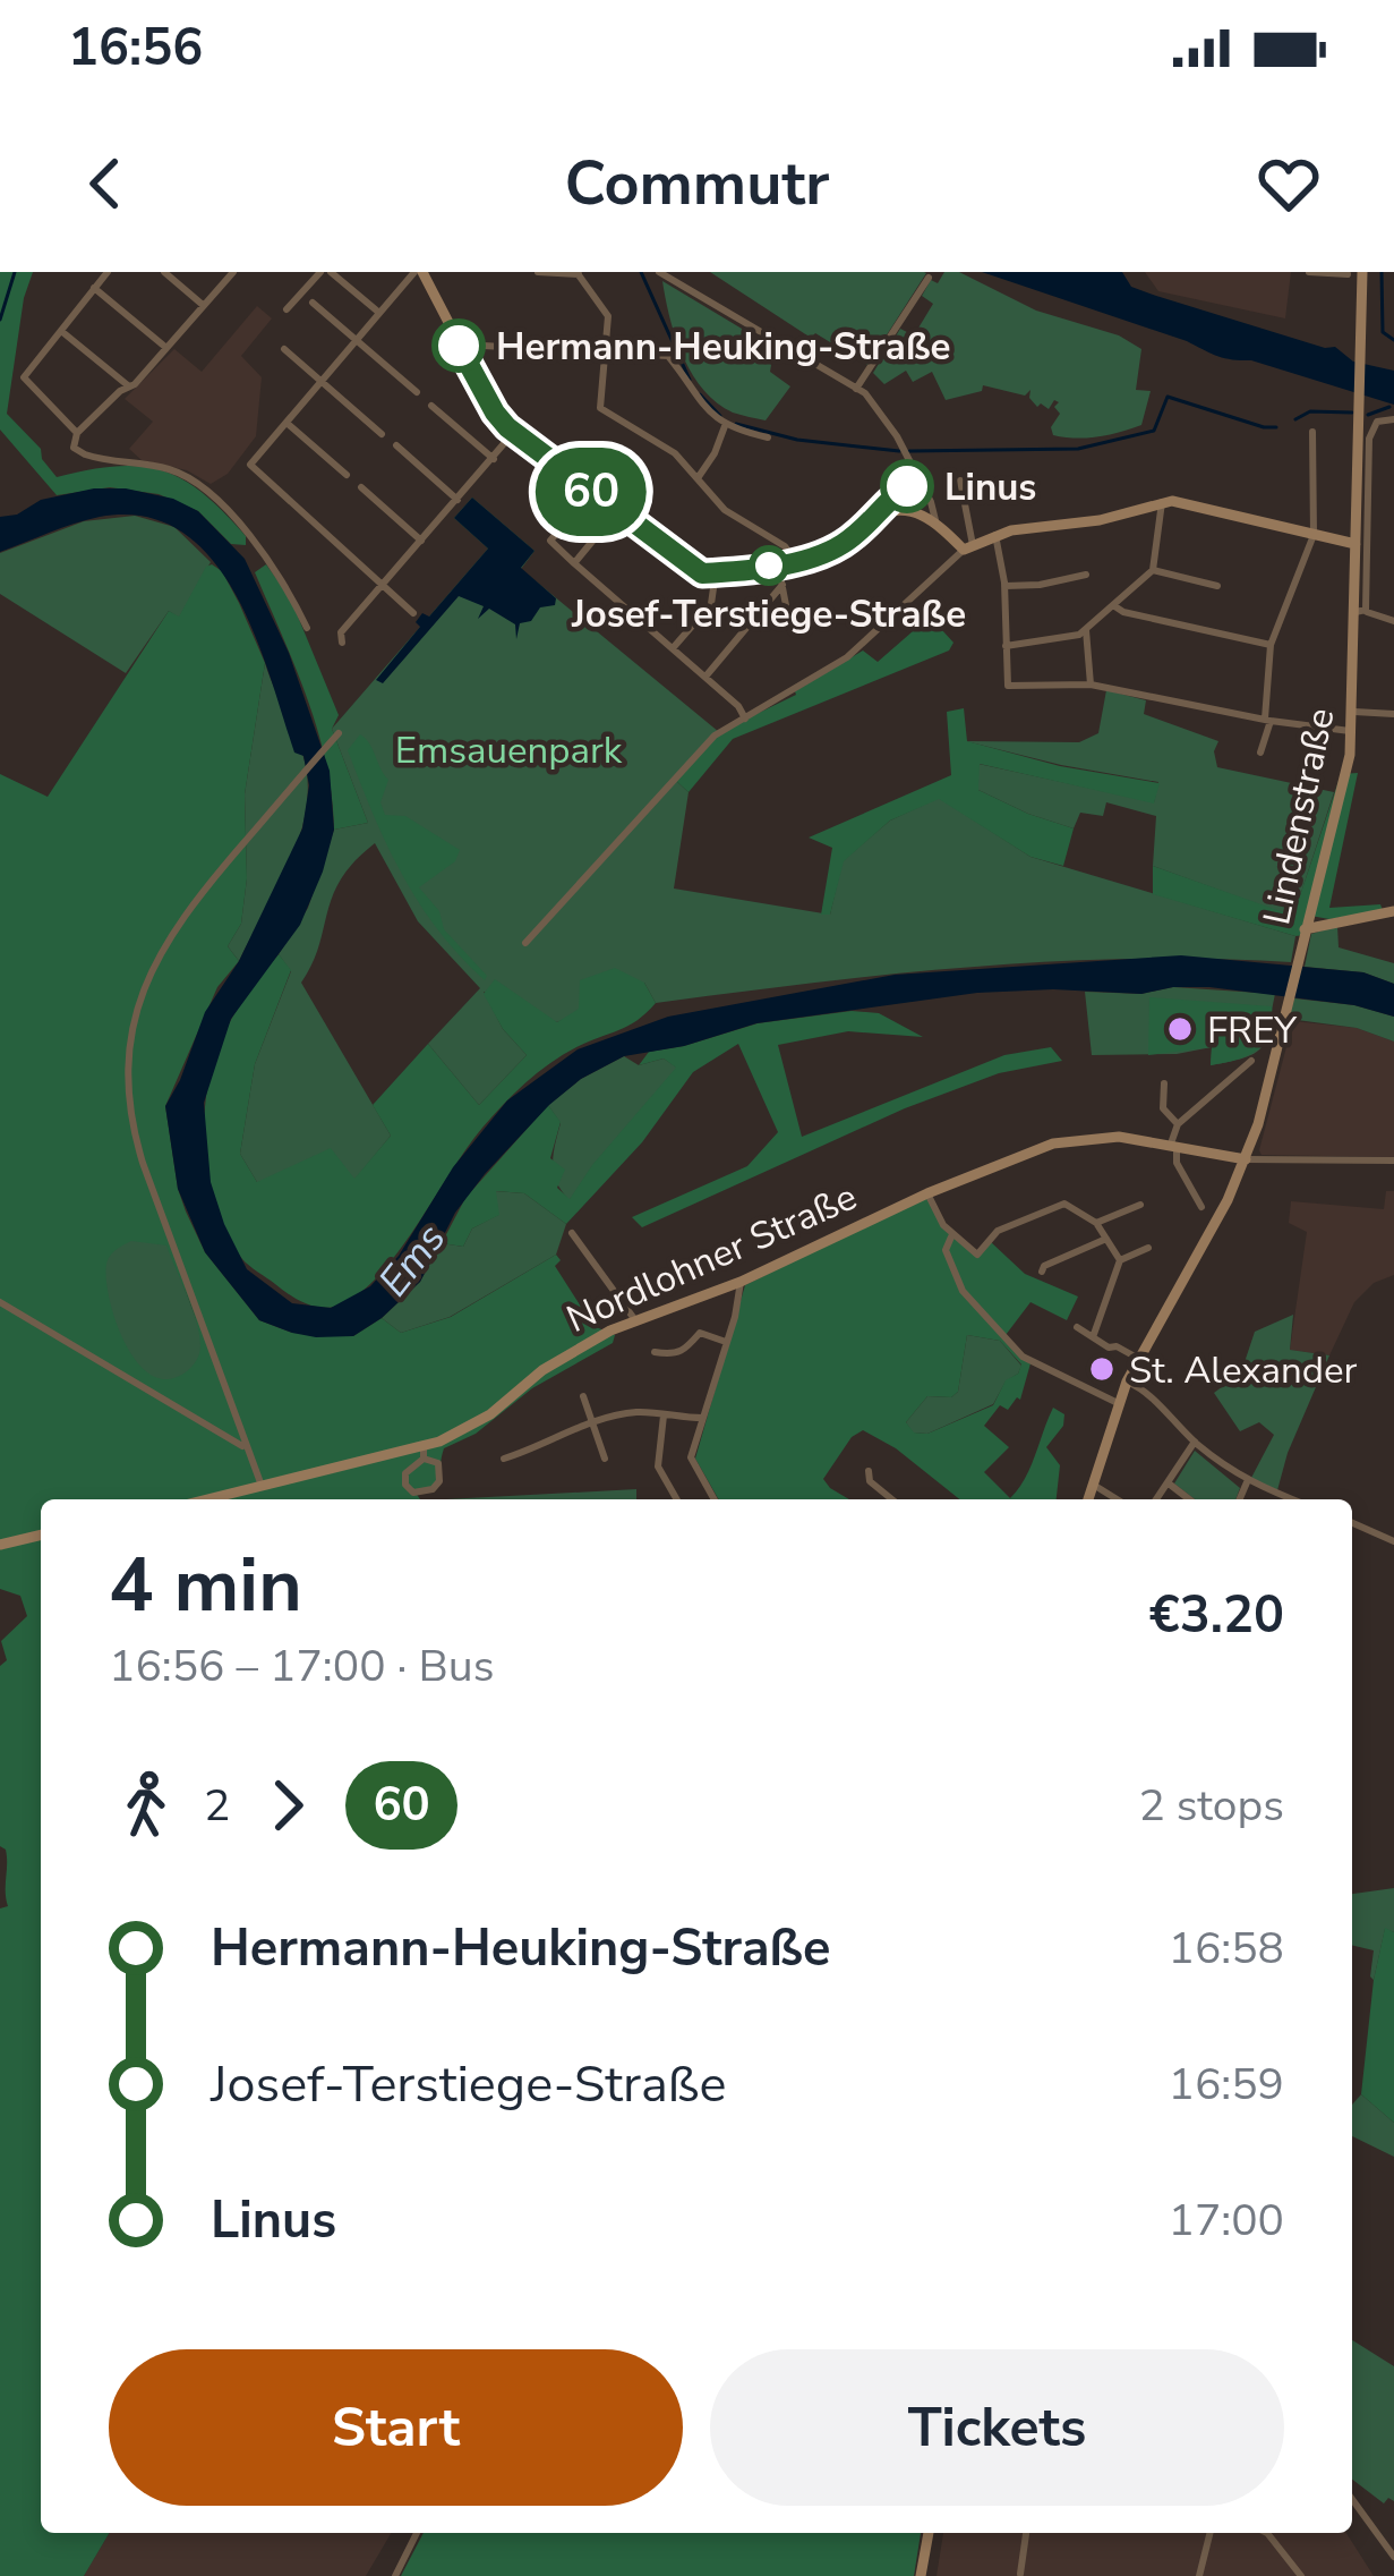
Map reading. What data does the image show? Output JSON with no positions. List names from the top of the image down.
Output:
{
  "streets": {
    "street": ["Lindenstraße", "Nordlohner Straße"]
  },
  "crossings": [
    ["Lindenstraße", "Nordlohner Straße"]
  ],
  "water": ["Ems"],
  "parks": ["Emsauenpark"],
  "places": [
    "Hermann-Heuking-Straße",
    "Linus",
    "Josef-Terstiege-Straße",
    "FREY",
    "St. Alexander"
  ],
  "lines": ["bus line 60"],
  "page": {
    "status": "16:56",
    "header": "Commutr",
    "on_map": "60",
    "heading": ["4 min", "16:56 – 17:00 · Bus", "€3.20"],
    "legs": ["2", "60", "2 stops"],
    "list": [
      {
        "name": "Hermann-Heuking-Straße",
        "value": "16:58"
      },
      {
        "name": "Josef-Terstiege-Straße",
        "value": "16:59"
      },
      {
        "name": "Linus",
        "value": "17:00"
      }
    ],
    "buttons": ["Start", "Tickets"]
  }
}
